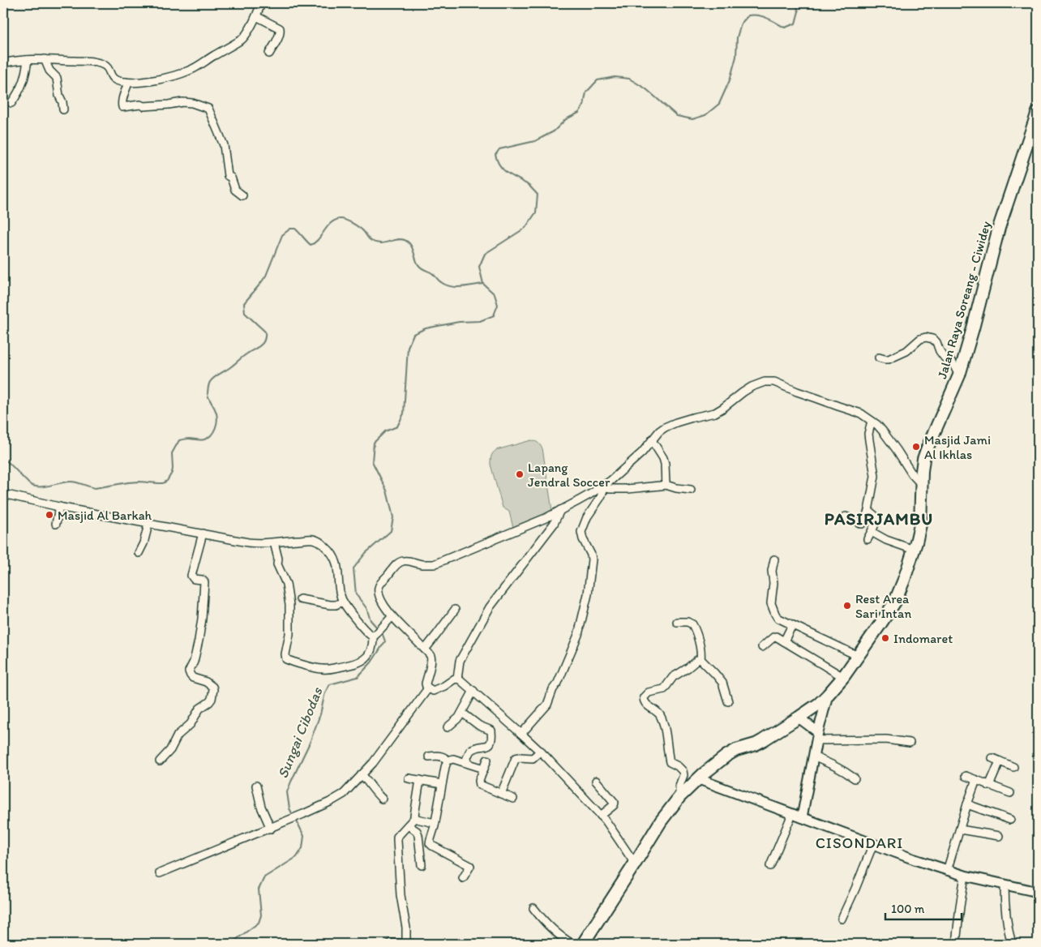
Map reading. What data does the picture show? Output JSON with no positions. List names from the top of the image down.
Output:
{
  "streets": {
    "highway": ["Jalan Raya Soreang - Ciwidey"]
  },
  "districts": ["PASIRJAMBU", "CISONDARI"],
  "water": ["Sungai Cibodas"],
  "places": [
    "Masjid Jami Al Ikhlas",
    "Lapang Jendral Soccer",
    "Masjid Al Barkah",
    "Rest Area Sari Intan",
    "Indomaret"
  ],
  "scale_bar": "100 m"
}
